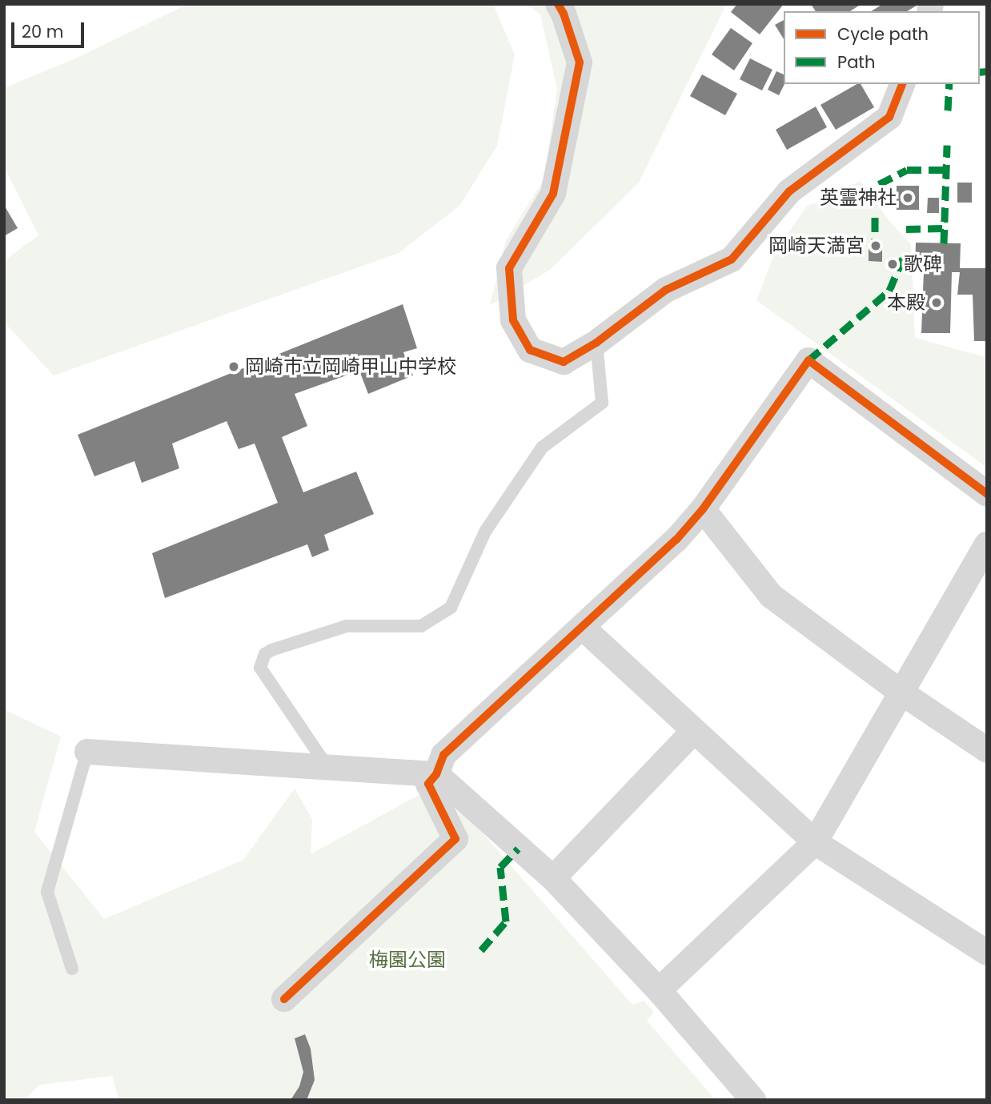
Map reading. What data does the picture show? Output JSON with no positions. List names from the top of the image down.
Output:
{
  "parks": ["梅園公園"],
  "places": [
    "英霊神社",
    "岡崎天満宮",
    "歌碑",
    "本殿",
    "岡崎市立岡崎甲山中学校"
  ],
  "legend": ["Cycle path", "Path"],
  "scale_bar": "20 m"
}
